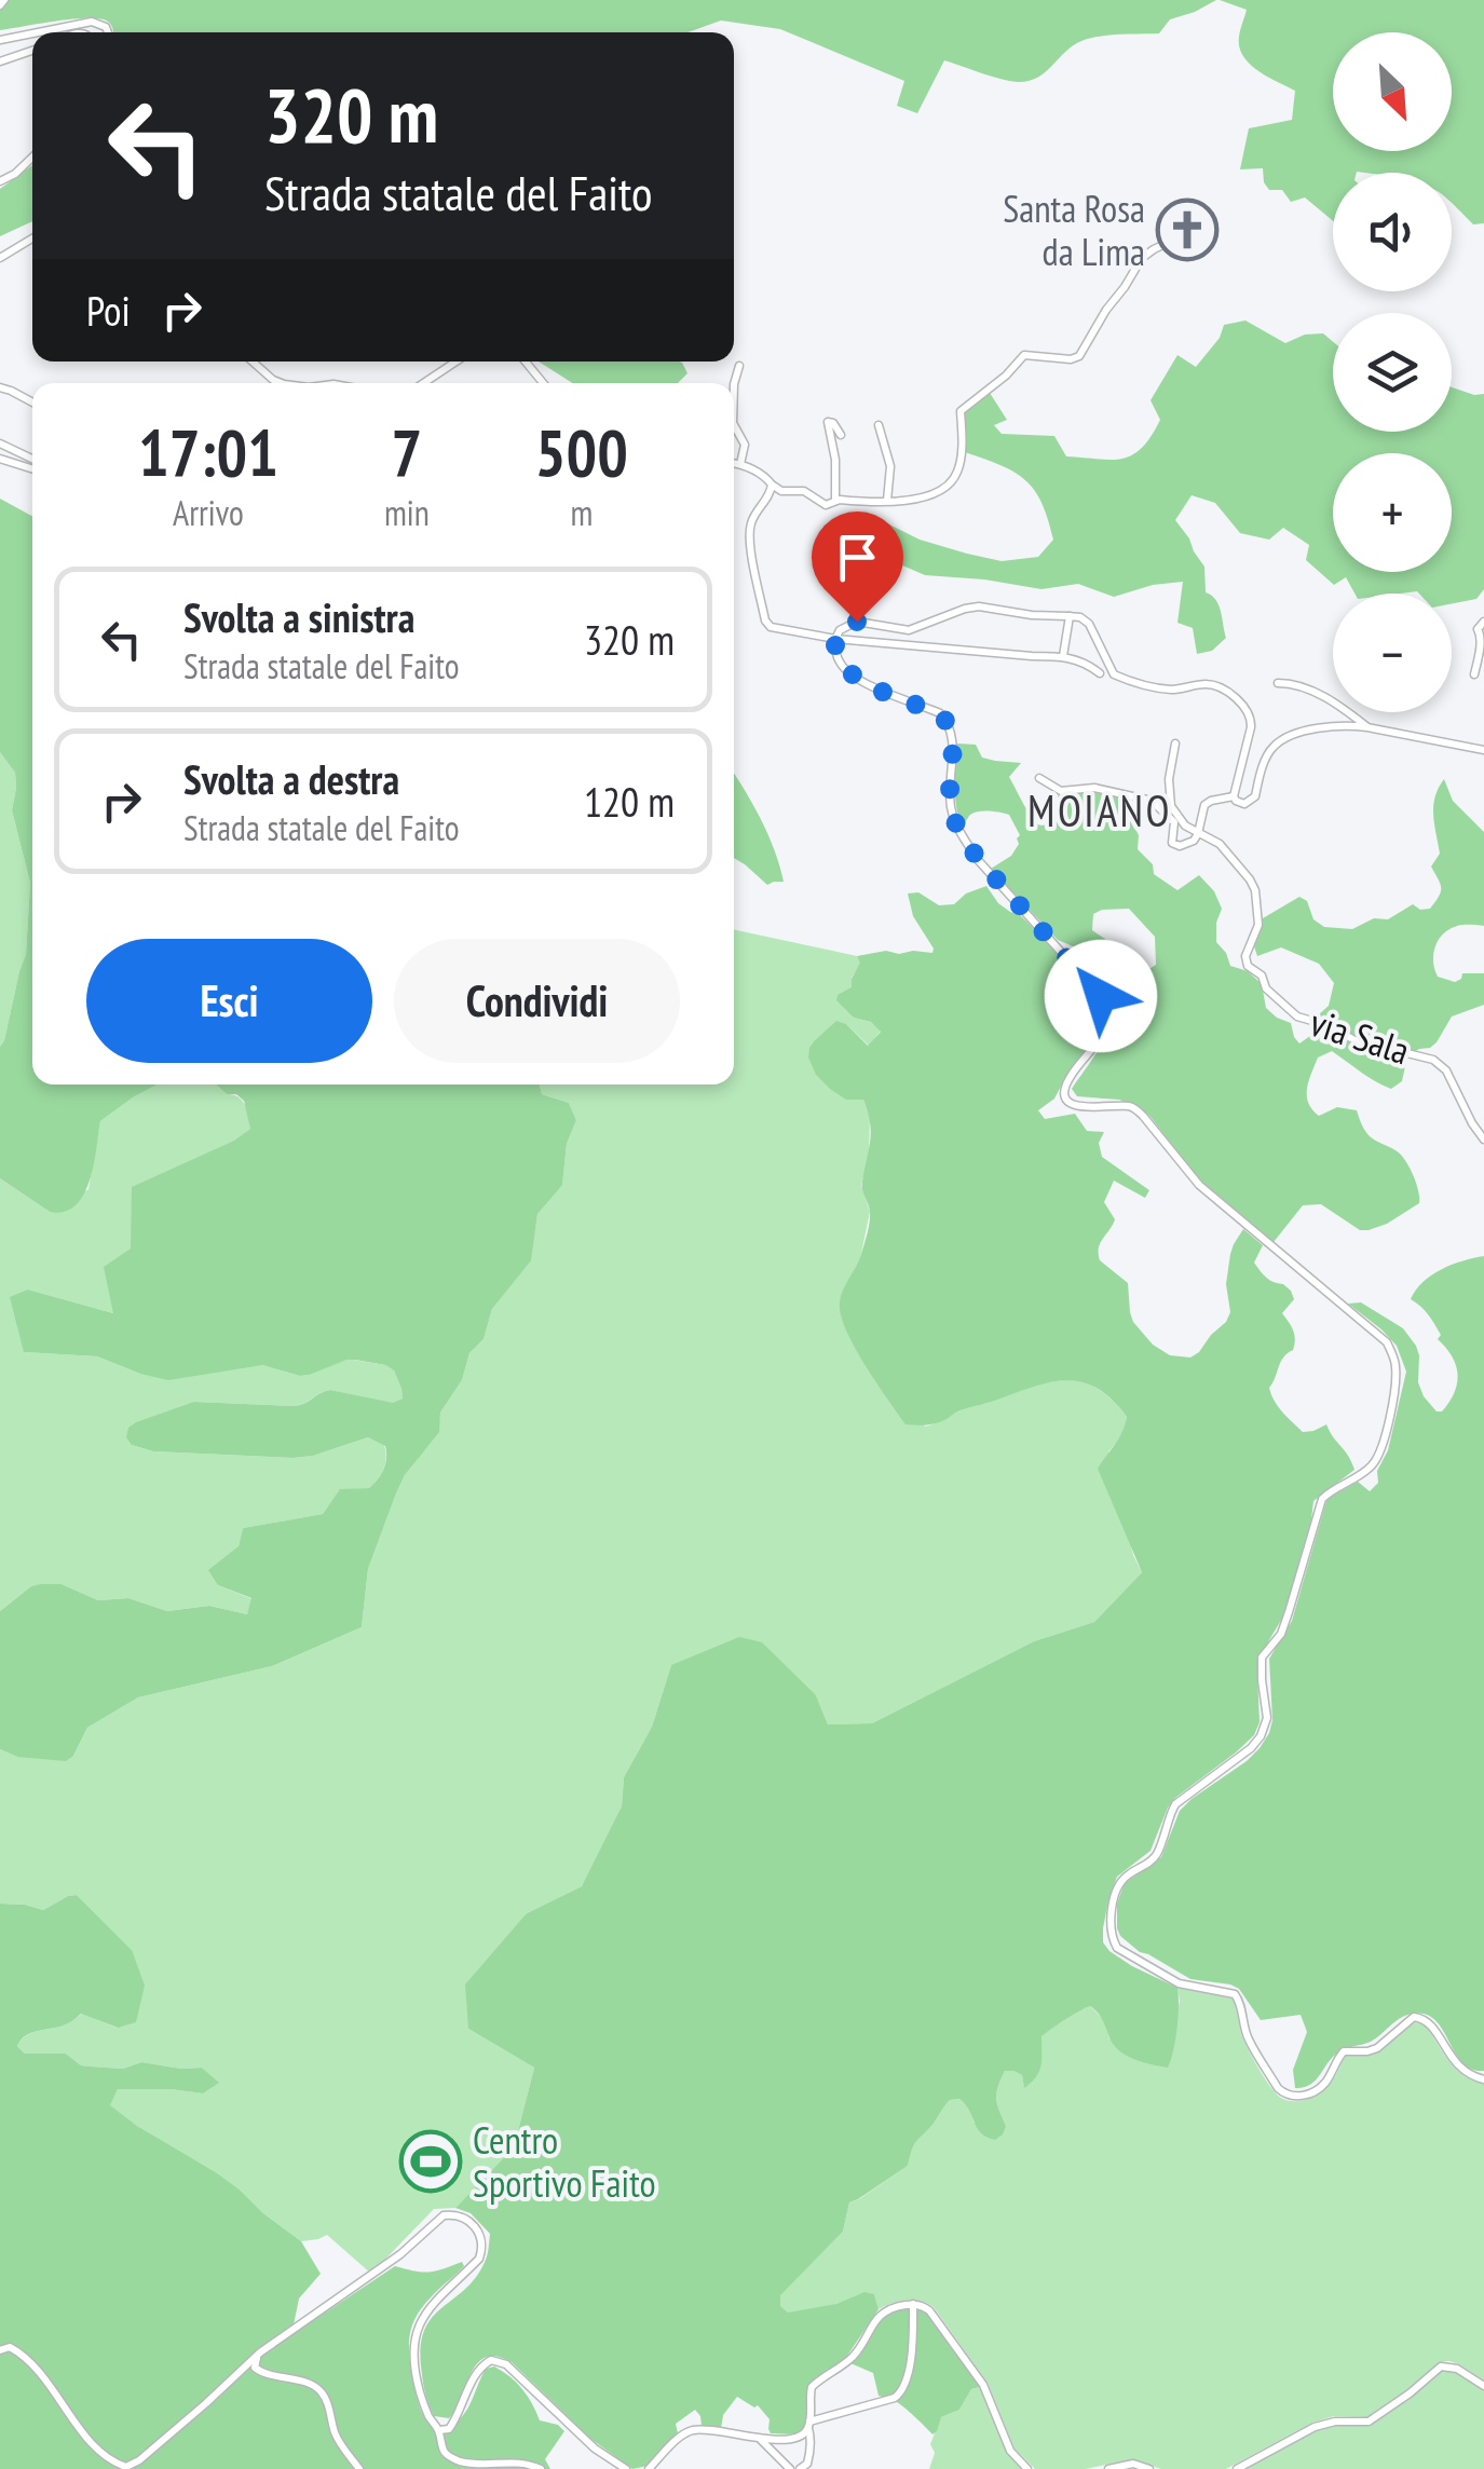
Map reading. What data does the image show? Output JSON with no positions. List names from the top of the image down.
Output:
{
  "streets": {
    "street": ["via Sala"]
  },
  "districts": ["MOIANO"],
  "places": {
    "church": ["Santa Rosa da Lima"],
    "sports": ["Centro Sportivo Faito"]
  },
  "north": "bottom right",
  "page": {
    "map_buttons": ["+", "−"],
    "turn": ["320 m", "Strada statale del Faito"],
    "then": "Poi",
    "eta": [
      "17:01",
      "Arrivo",
      "7",
      "min",
      "500",
      "m"
    ],
    "list": [
      {
        "name": "Svolta a sinistra",
        "note": "Strada statale del Faito",
        "value": "320 m"
      },
      {
        "name": "Svolta a destra",
        "note": "Strada statale del Faito",
        "value": "120 m"
      }
    ],
    "buttons": ["Esci", "Condividi"]
  }
}
